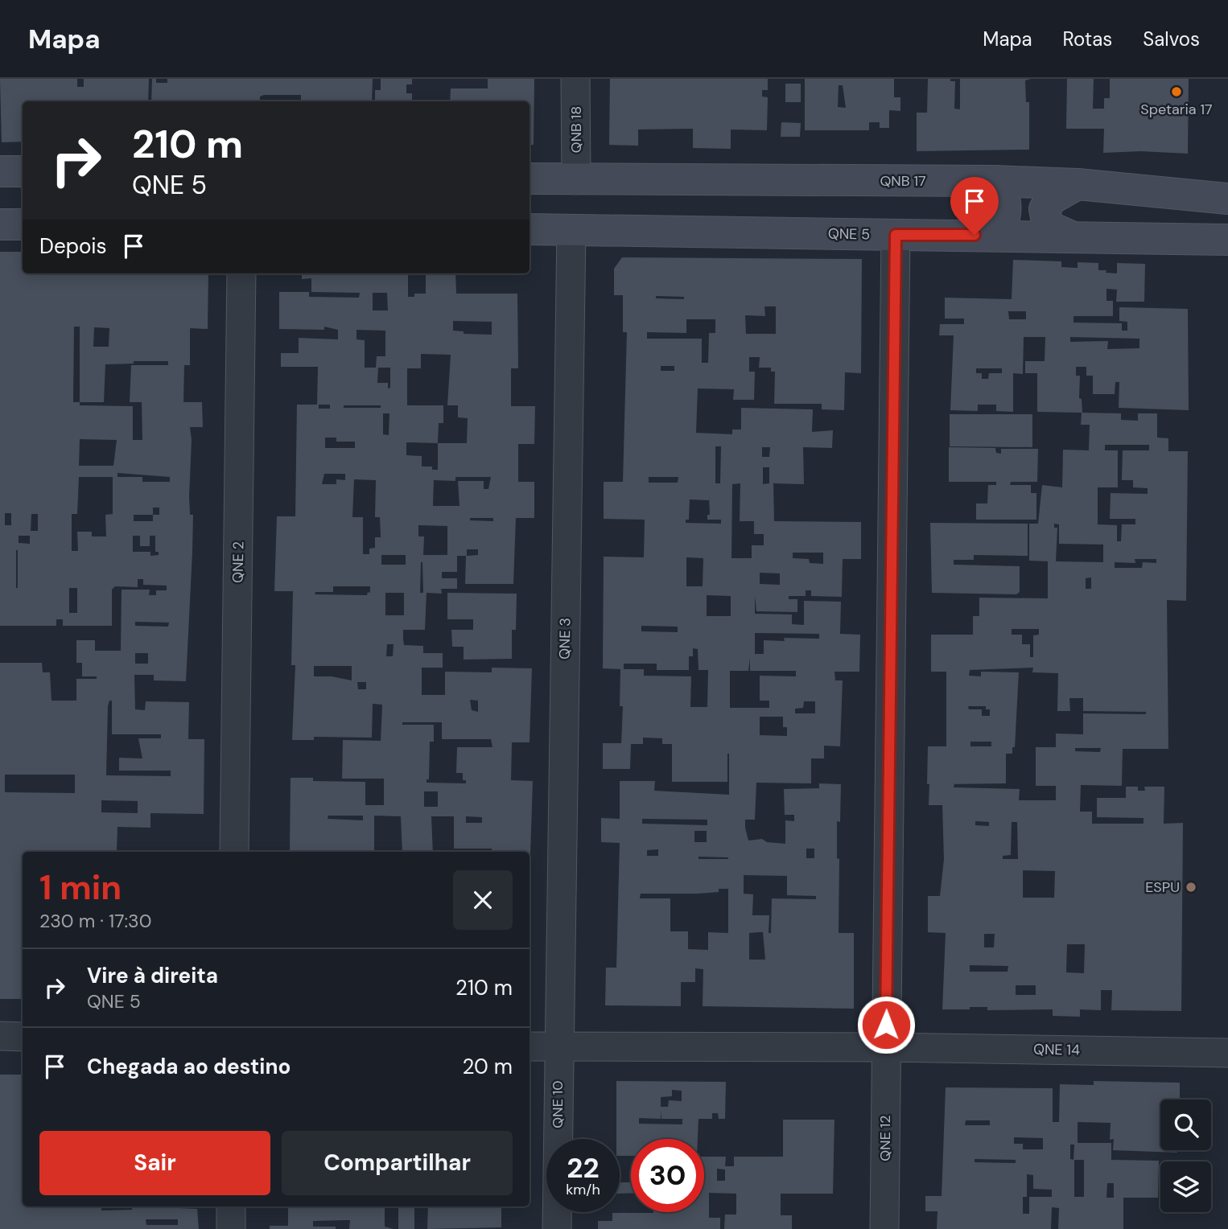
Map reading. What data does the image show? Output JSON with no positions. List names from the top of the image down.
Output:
{
  "streets": {
    "main road": ["QNB 17", "QNE 5"],
    "street": [
      "QNB 18",
      "QNE 2",
      "QNE 3",
      "QNE 14",
      "QNE 10",
      "QNE 12"
    ]
  },
  "crossings": [
    ["QNB 18", "QNB 17"],
    ["QNE 5", "QNE 3"],
    ["QNE 5", "QNE 12"],
    ["QNE 3", "QNE 14"],
    ["QNE 3", "QNE 10"],
    ["QNE 14", "QNE 10"],
    ["QNE 14", "QNE 12"]
  ],
  "places": ["Spetaria 17", "ESPU"],
  "page": {
    "header": "Mapa",
    "nav": ["Mapa", "Rotas", "Salvos"],
    "turn": ["210 m", "QNE 5"],
    "then": "Depois",
    "heading": ["1 min", "230 m · 17:30"],
    "list": [
      {
        "name": "Vire à direita",
        "note": "QNE 5",
        "value": "210 m"
      },
      {
        "name": "Chegada ao destino",
        "value": "20 m"
      }
    ],
    "buttons": ["Sair", "Compartilhar"],
    "speed": "22 km/h",
    "limit": "30"
  }
}
